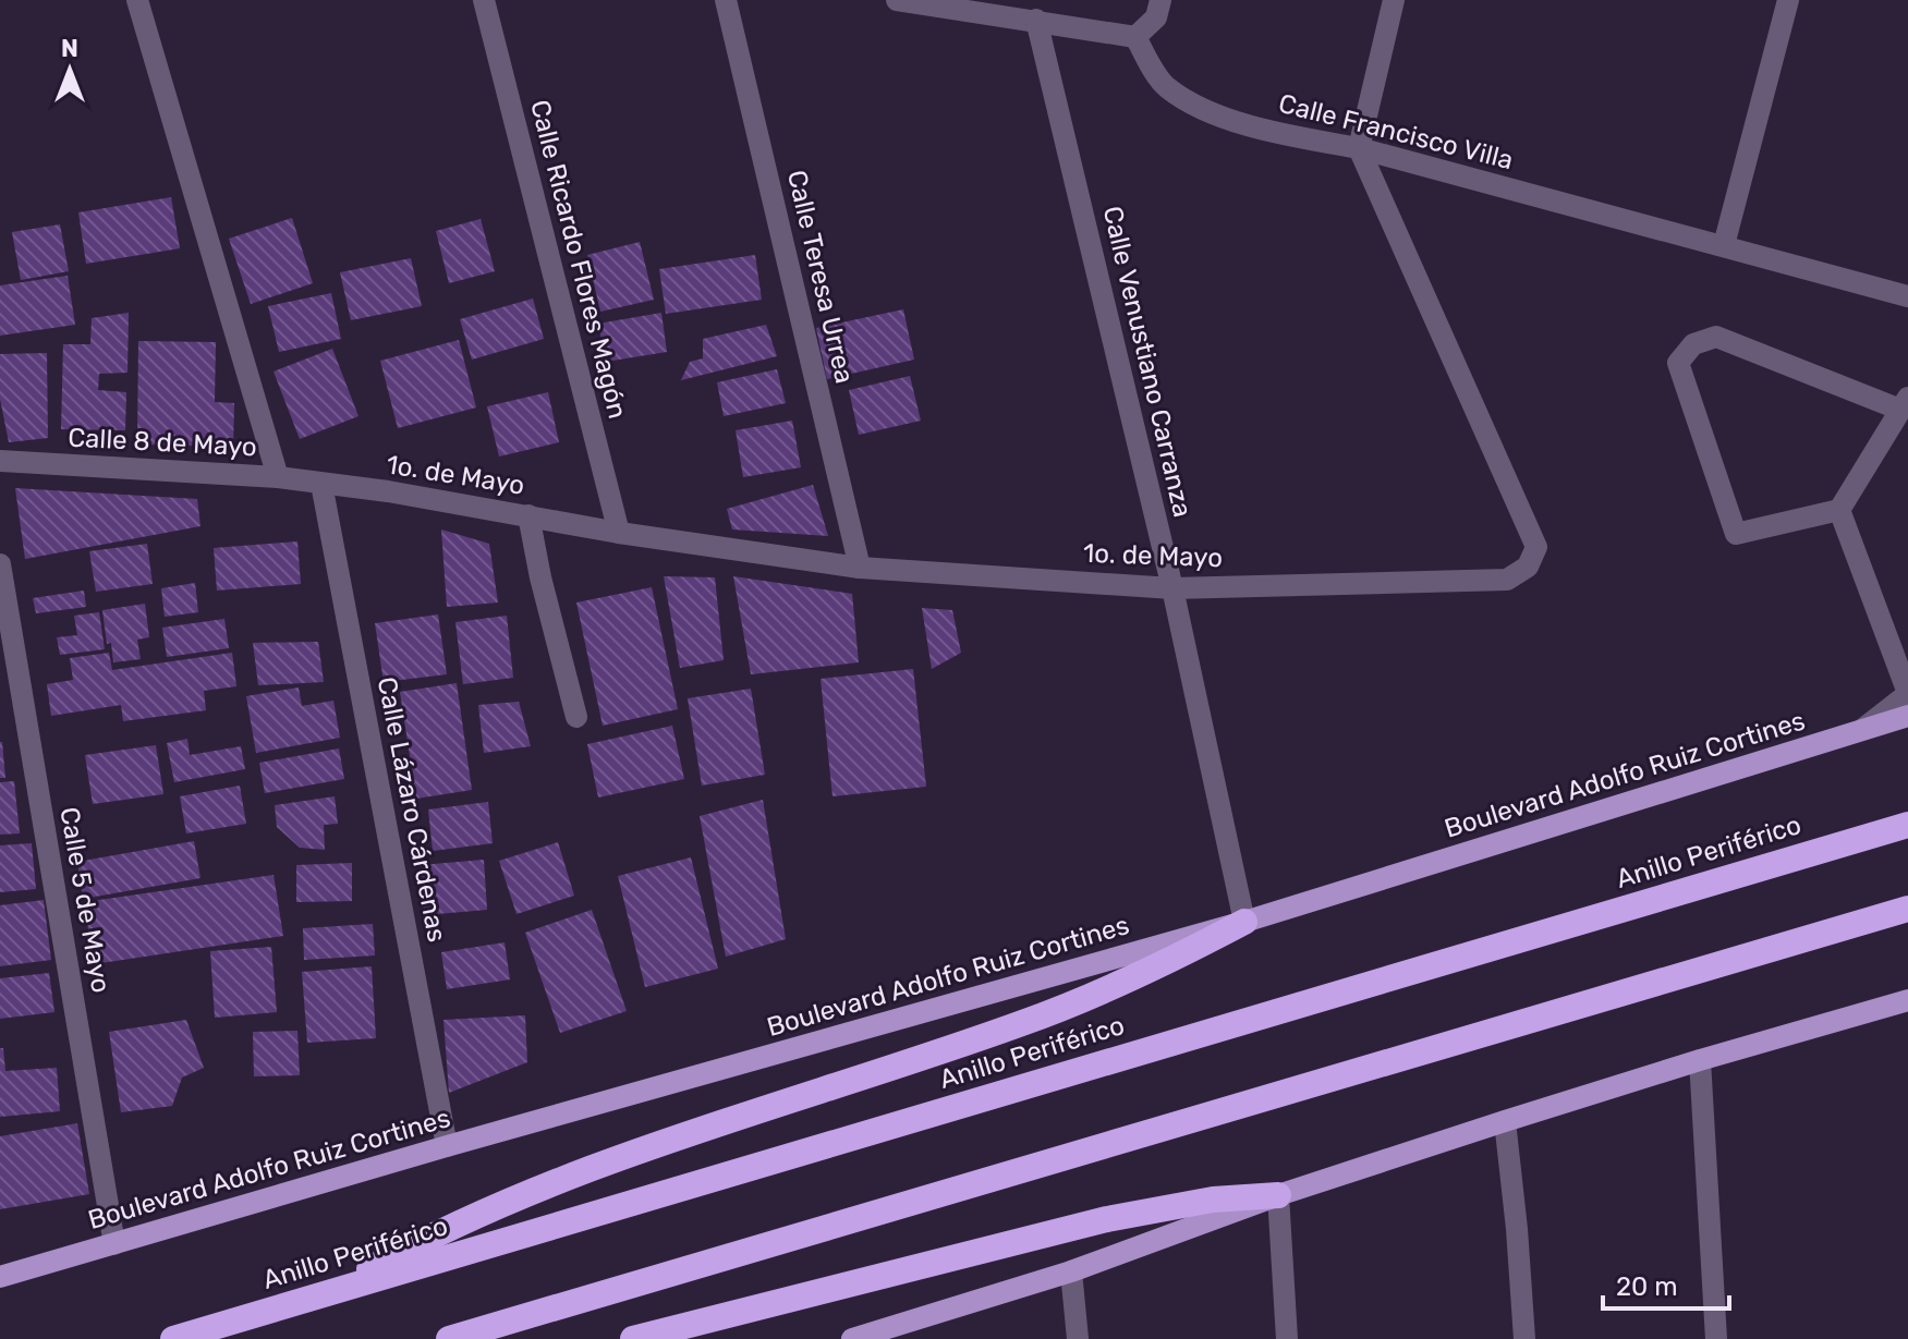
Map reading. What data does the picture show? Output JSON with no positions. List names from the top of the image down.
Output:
{
  "streets": {
    "highway": ["Anillo Periférico"],
    "main road": ["Boulevard Adolfo Ruiz Cortines"],
    "street": [
      "Calle Francisco Villa",
      "Calle Ricardo Flores Magón",
      "Calle Teresa Urrea",
      "Calle Venustiano Carranza",
      "Calle 8 de Mayo",
      "1o. de Mayo",
      "Calle Lázaro Cárdenas",
      "Calle 5 de Mayo"
    ]
  },
  "crossings": [
    ["Calle Francisco Villa", "1o. de Mayo"],
    ["Calle Ricardo Flores Magón", "1o. de Mayo"],
    ["Calle Teresa Urrea", "1o. de Mayo"],
    ["Calle Venustiano Carranza", "1o. de Mayo"],
    ["Calle Venustiano Carranza", "Boulevard Adolfo Ruiz Cortines"],
    ["Calle 8 de Mayo", "1o. de Mayo"],
    ["Calle 8 de Mayo", "Calle Lázaro Cárdenas"],
    ["1o. de Mayo", "Calle Lázaro Cárdenas"],
    ["Boulevard Adolfo Ruiz Cortines", "Calle Lázaro Cárdenas"],
    ["Boulevard Adolfo Ruiz Cortines", "Calle 5 de Mayo"]
  ],
  "scale_bar": "20 m",
  "north": "top"
}
